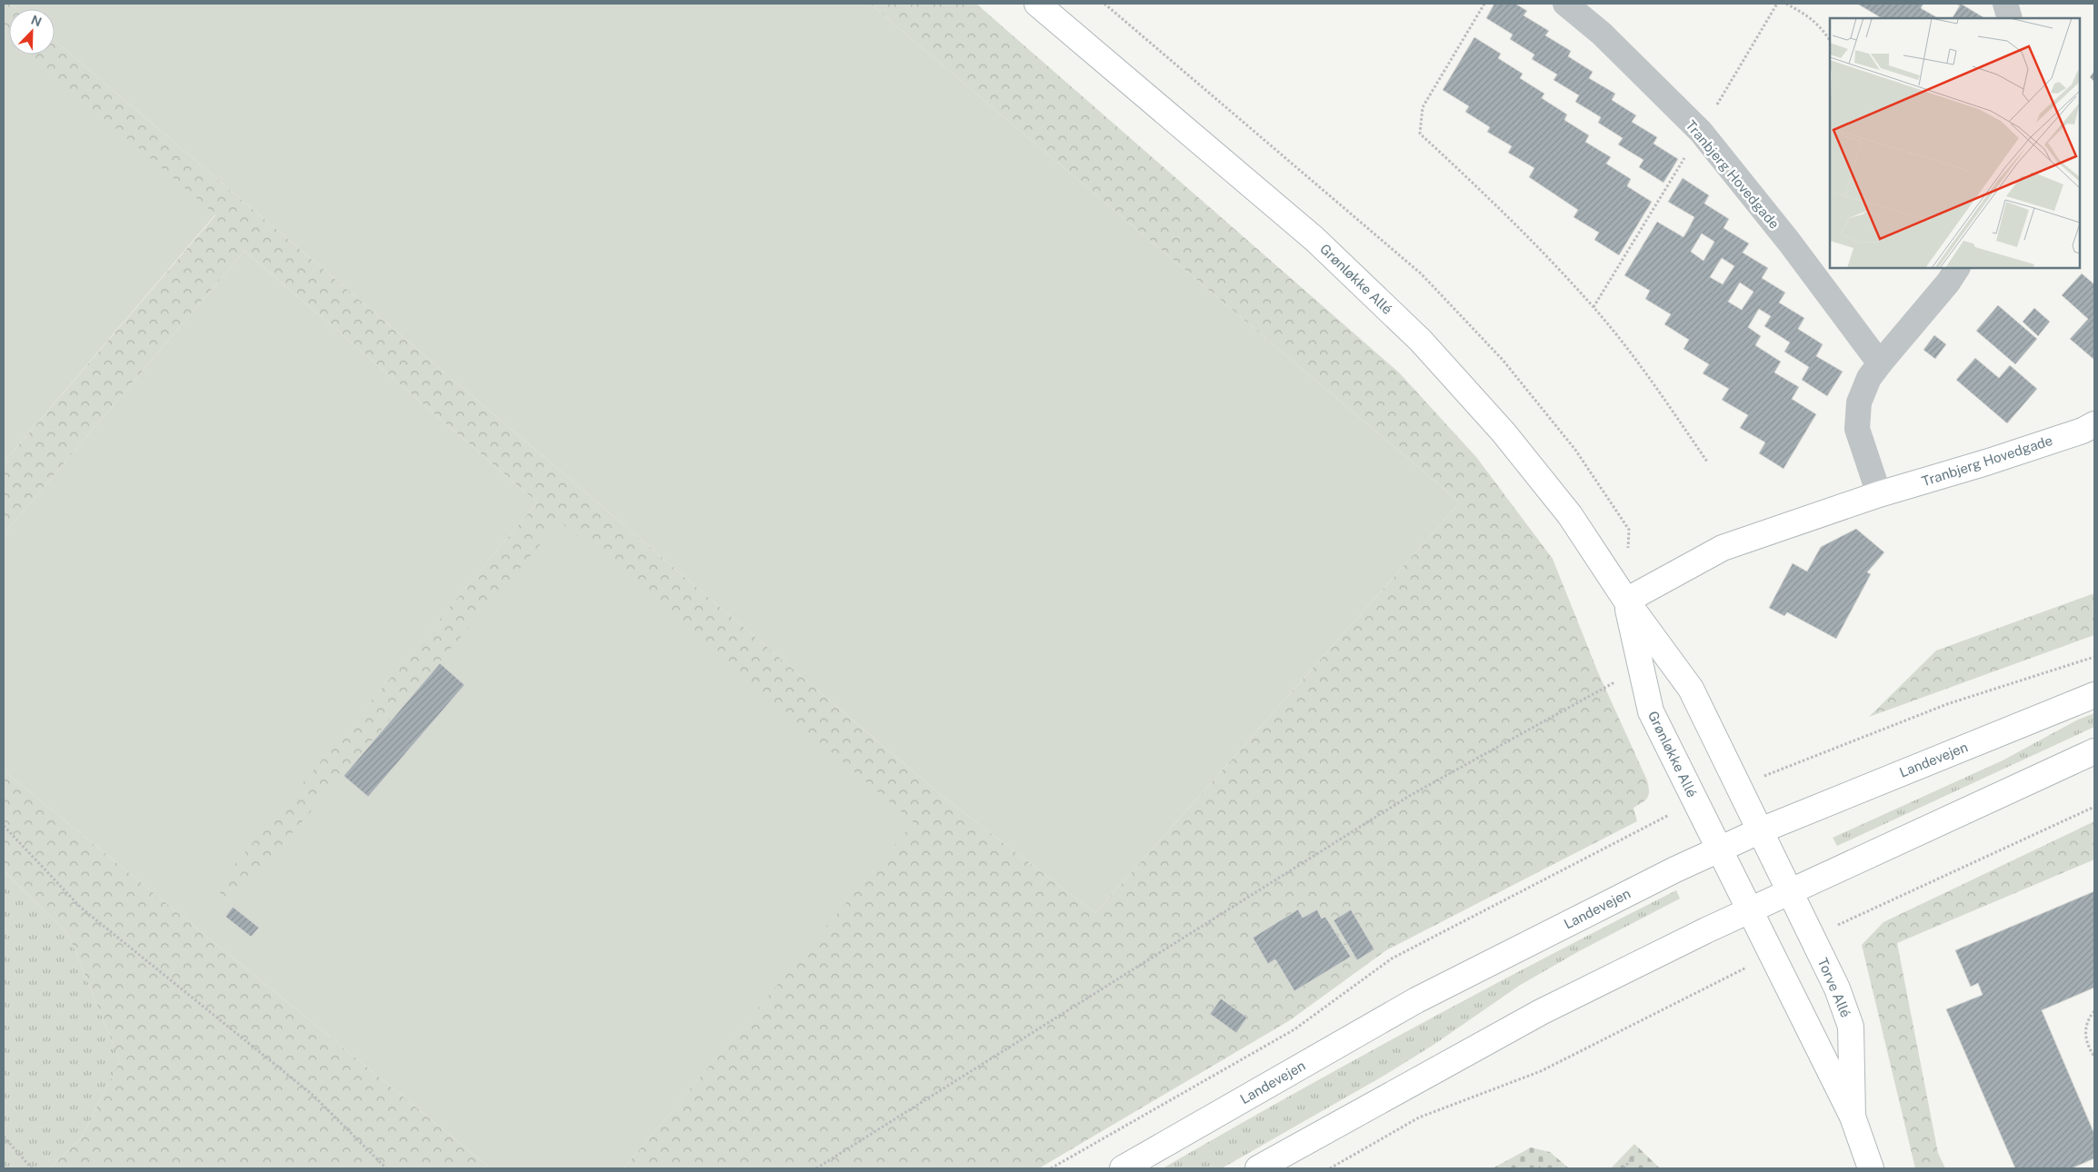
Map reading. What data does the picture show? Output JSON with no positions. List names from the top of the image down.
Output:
{
  "streets": {
    "street": [
      "Tranbjerg Hovedgade",
      "Grønløkke Allé",
      "Landevejen",
      "Torve Allé"
    ]
  },
  "crossings": [
    ["Tranbjerg Hovedgade", "Grønløkke Allé"],
    ["Grønløkke Allé", "Landevejen"],
    ["Grønløkke Allé", "Torve Allé"],
    ["Landevejen", "Torve Allé"]
  ],
  "north": "top right"
}
